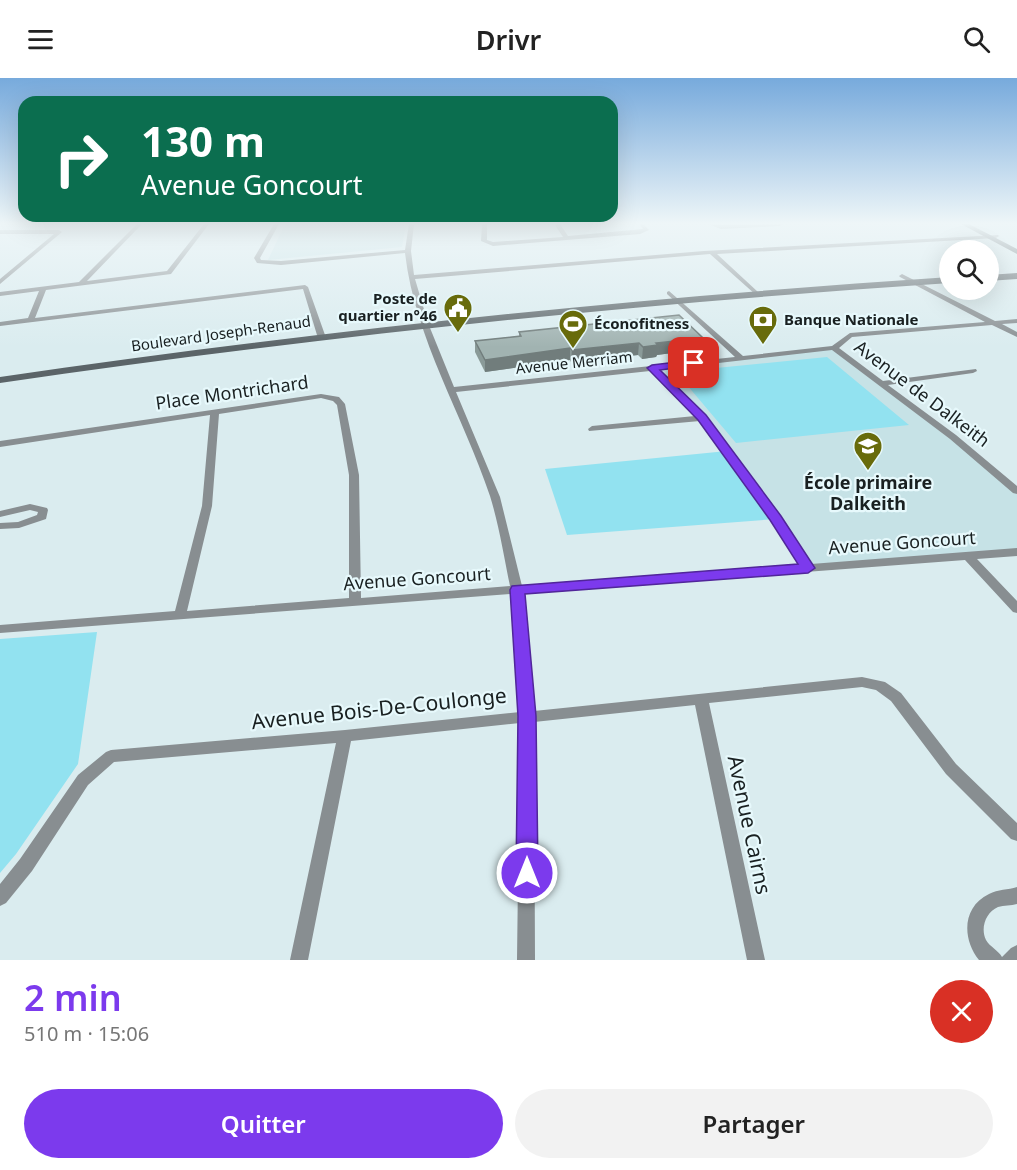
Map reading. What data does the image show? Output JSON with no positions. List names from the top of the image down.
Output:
{
  "streets": {
    "street": [
      "Boulevard Joseph-Renaud",
      "Avenue Merriam",
      "Place Montrichard",
      "Avenue de Dalkeith",
      "Avenue Goncourt",
      "Avenue Bois-De-Coulonge",
      "Avenue Cairns"
    ]
  },
  "crossings": [
    ["Avenue Merriam", "Avenue de Dalkeith"],
    ["Place Montrichard", "Avenue Goncourt"],
    ["Avenue Bois-De-Coulonge", "Avenue Cairns"]
  ],
  "places": {
    "public building": ["Poste de quartier n°46"],
    "bank": ["Banque Nationale"],
    "sports": ["Éconofitness"],
    "school or university": ["École primaire Dalkeith"]
  },
  "page": {
    "header": "Drivr",
    "turn": ["130 m", "Avenue Goncourt"],
    "heading": ["2 min", "510 m · 15:06"],
    "buttons": ["Quitter", "Partager"]
  }
}
